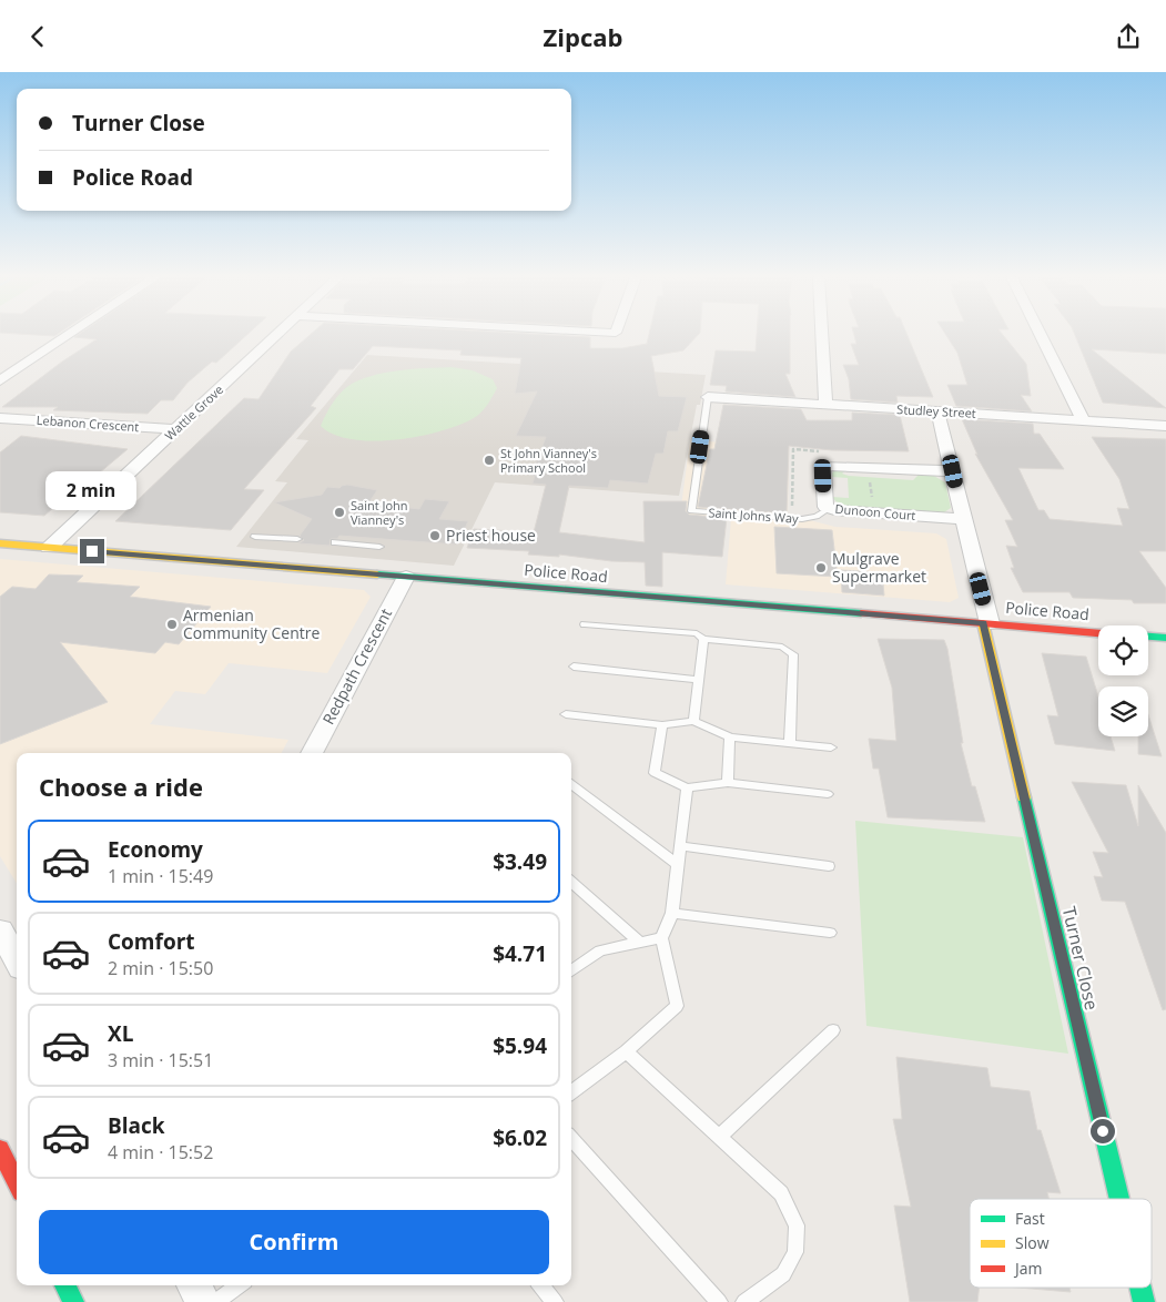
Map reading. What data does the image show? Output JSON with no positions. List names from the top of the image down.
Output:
{
  "streets": {
    "main road": ["Police Road", "Turner Close"],
    "street": [
      "Studley Street",
      "Wattle Grove",
      "Lebanon Crescent",
      "Dunoon Court",
      "Redpath Crescent"
    ],
    "lane": ["Saint Johns Way"]
  },
  "crossings": [
    ["Studley Street", "Saint Johns Way"],
    ["Wattle Grove", "Lebanon Crescent"],
    ["Wattle Grove", "Police Road"],
    ["Dunoon Court", "Saint Johns Way"],
    ["Police Road", "Redpath Crescent"],
    ["Police Road", "Turner Close"]
  ],
  "places": [
    "St John Vianney's Primary School",
    "Saint John Vianney's",
    "Priest house",
    "Mulgrave Supermarket",
    "Armenian Community Centre"
  ],
  "legend": ["Fast", "Slow", "Jam"],
  "page": {
    "header": "Zipcab",
    "banner": ["Turner Close", "Police Road"],
    "bubble": "2 min",
    "heading": "Choose a ride",
    "list": [
      {
        "name": "Economy",
        "note": "1 min · 15:49",
        "value": "$3.49"
      },
      {
        "name": "Comfort",
        "note": "2 min · 15:50",
        "value": "$4.71"
      },
      {
        "name": "XL",
        "note": "3 min · 15:51",
        "value": "$5.94"
      },
      {
        "name": "Black",
        "note": "4 min · 15:52",
        "value": "$6.02"
      }
    ],
    "buttons": "Confirm"
  }
}
